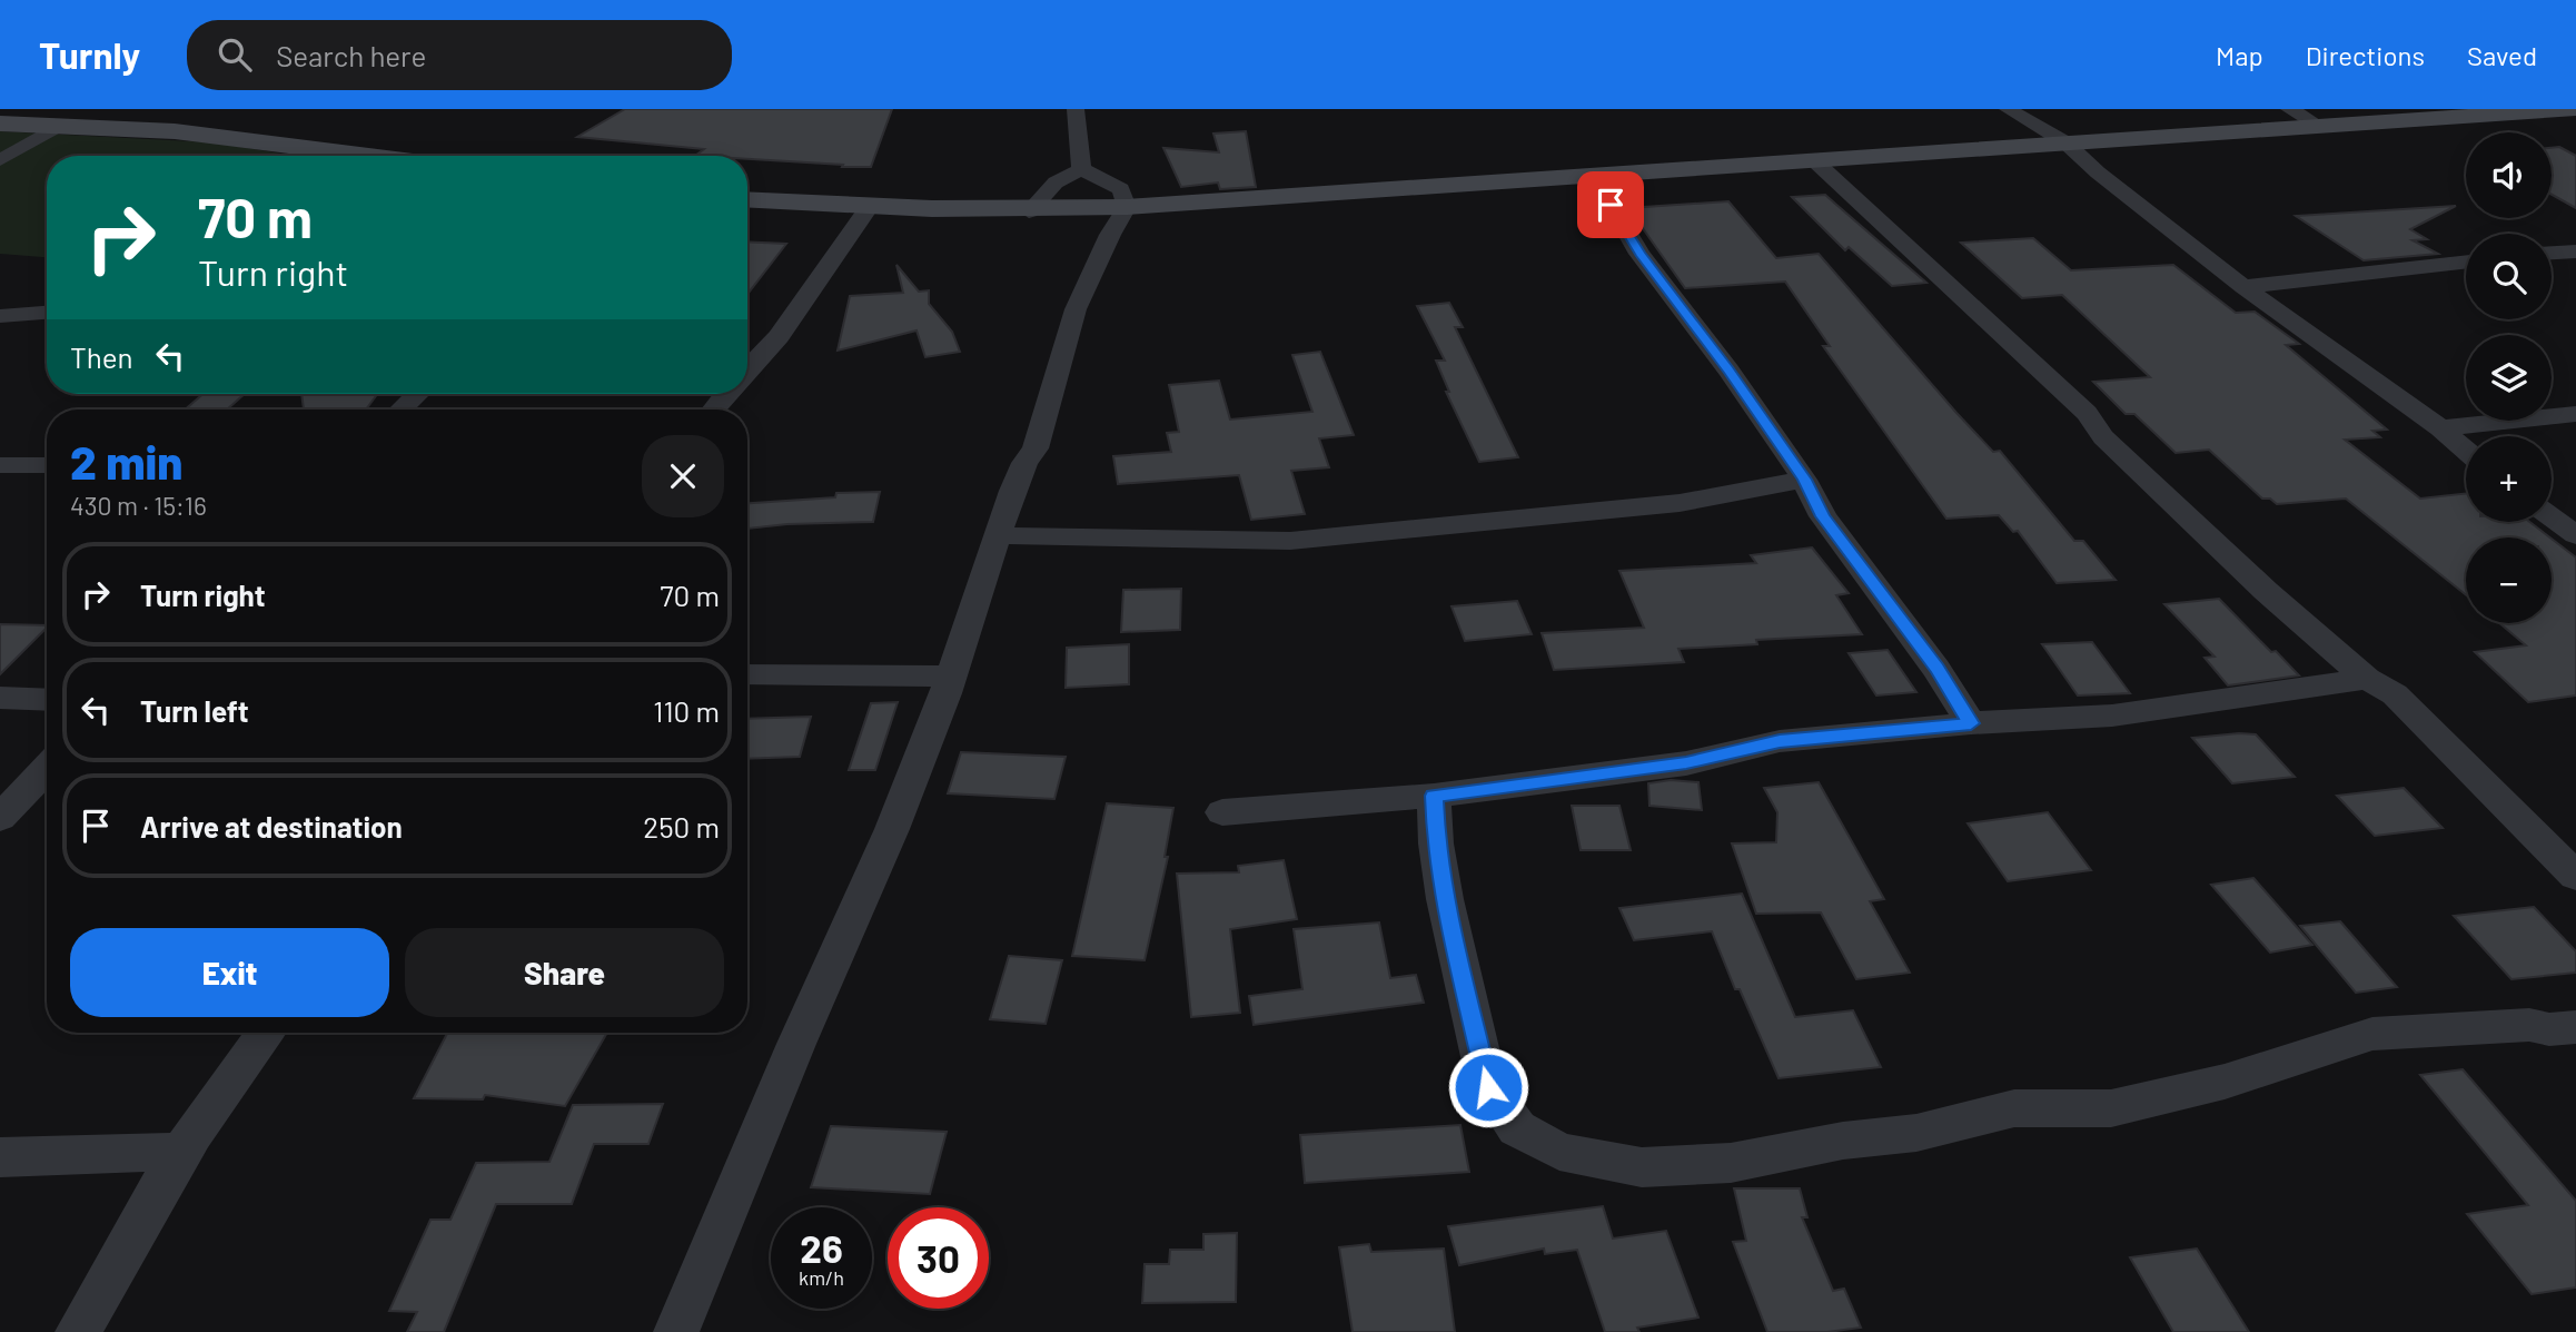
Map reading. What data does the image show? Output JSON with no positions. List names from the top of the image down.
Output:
{
  "page": {
    "header": "Turnly",
    "search": "Search here",
    "nav": ["Map", "Directions", "Saved"],
    "map_buttons": ["+", "−"],
    "turn": ["70 m", "Turn right"],
    "then": "Then",
    "heading": ["2 min", "430 m · 15:16"],
    "list": [
      {
        "name": "Turn right",
        "value": "70 m"
      },
      {
        "name": "Turn left",
        "value": "110 m"
      },
      {
        "name": "Arrive at destination",
        "value": "250 m"
      }
    ],
    "buttons": ["Exit", "Share"],
    "speed": "26 km/h",
    "limit": "30"
  }
}
